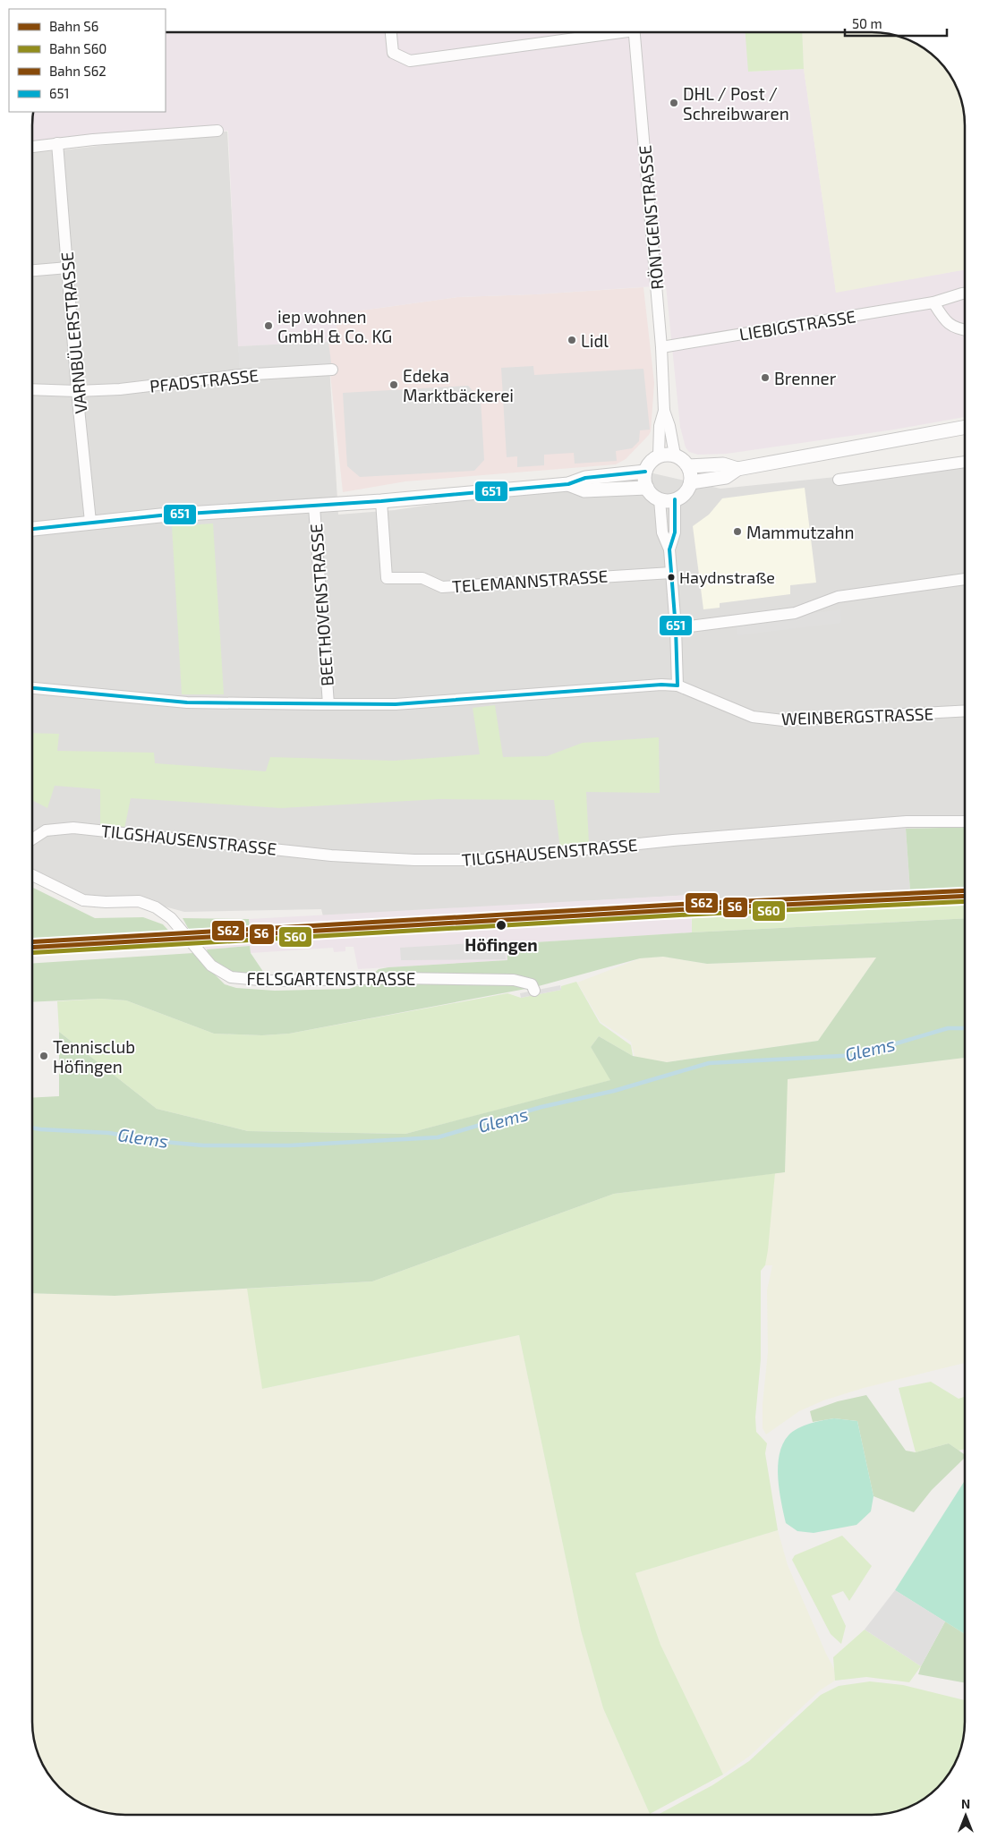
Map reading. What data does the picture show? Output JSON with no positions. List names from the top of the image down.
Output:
{
  "streets": {
    "street": [
      "RÖNTGENSTRASSE",
      "LIEBIGSTRASSE",
      "VARNBÜLERSTRASSE",
      "PFADSTRASSE",
      "TELEMANNSTRASSE",
      "BEETHOVENSTRASSE",
      "WEINBERGSTRASSE",
      "TILGSHAUSENSTRASSE",
      "FELSGARTENSTRASSE"
    ]
  },
  "crossings": [
    ["RÖNTGENSTRASSE", "LIEBIGSTRASSE"],
    ["VARNBÜLERSTRASSE", "PFADSTRASSE"],
    ["BEETHOVENSTRASSE", "WEINBERGSTRASSE"]
  ],
  "water": ["Glems"],
  "places": [
    "DHL / Post / Schreibwaren",
    "iep wohnen GmbH & Co. KG",
    "Lidl",
    "Brenner",
    "Edeka Marktbäckerei",
    "Mammutzahn",
    "Haydnstraße",
    "Höfingen",
    "Tennisclub Höfingen"
  ],
  "lines": [
    "transit line 651",
    "rail line S62",
    "rail line S6",
    "rail line S60"
  ],
  "legend": [
    "Bahn S6",
    "Bahn S60",
    "Bahn S62",
    "651"
  ],
  "scale_bar": "50 m",
  "north": "top"
}
